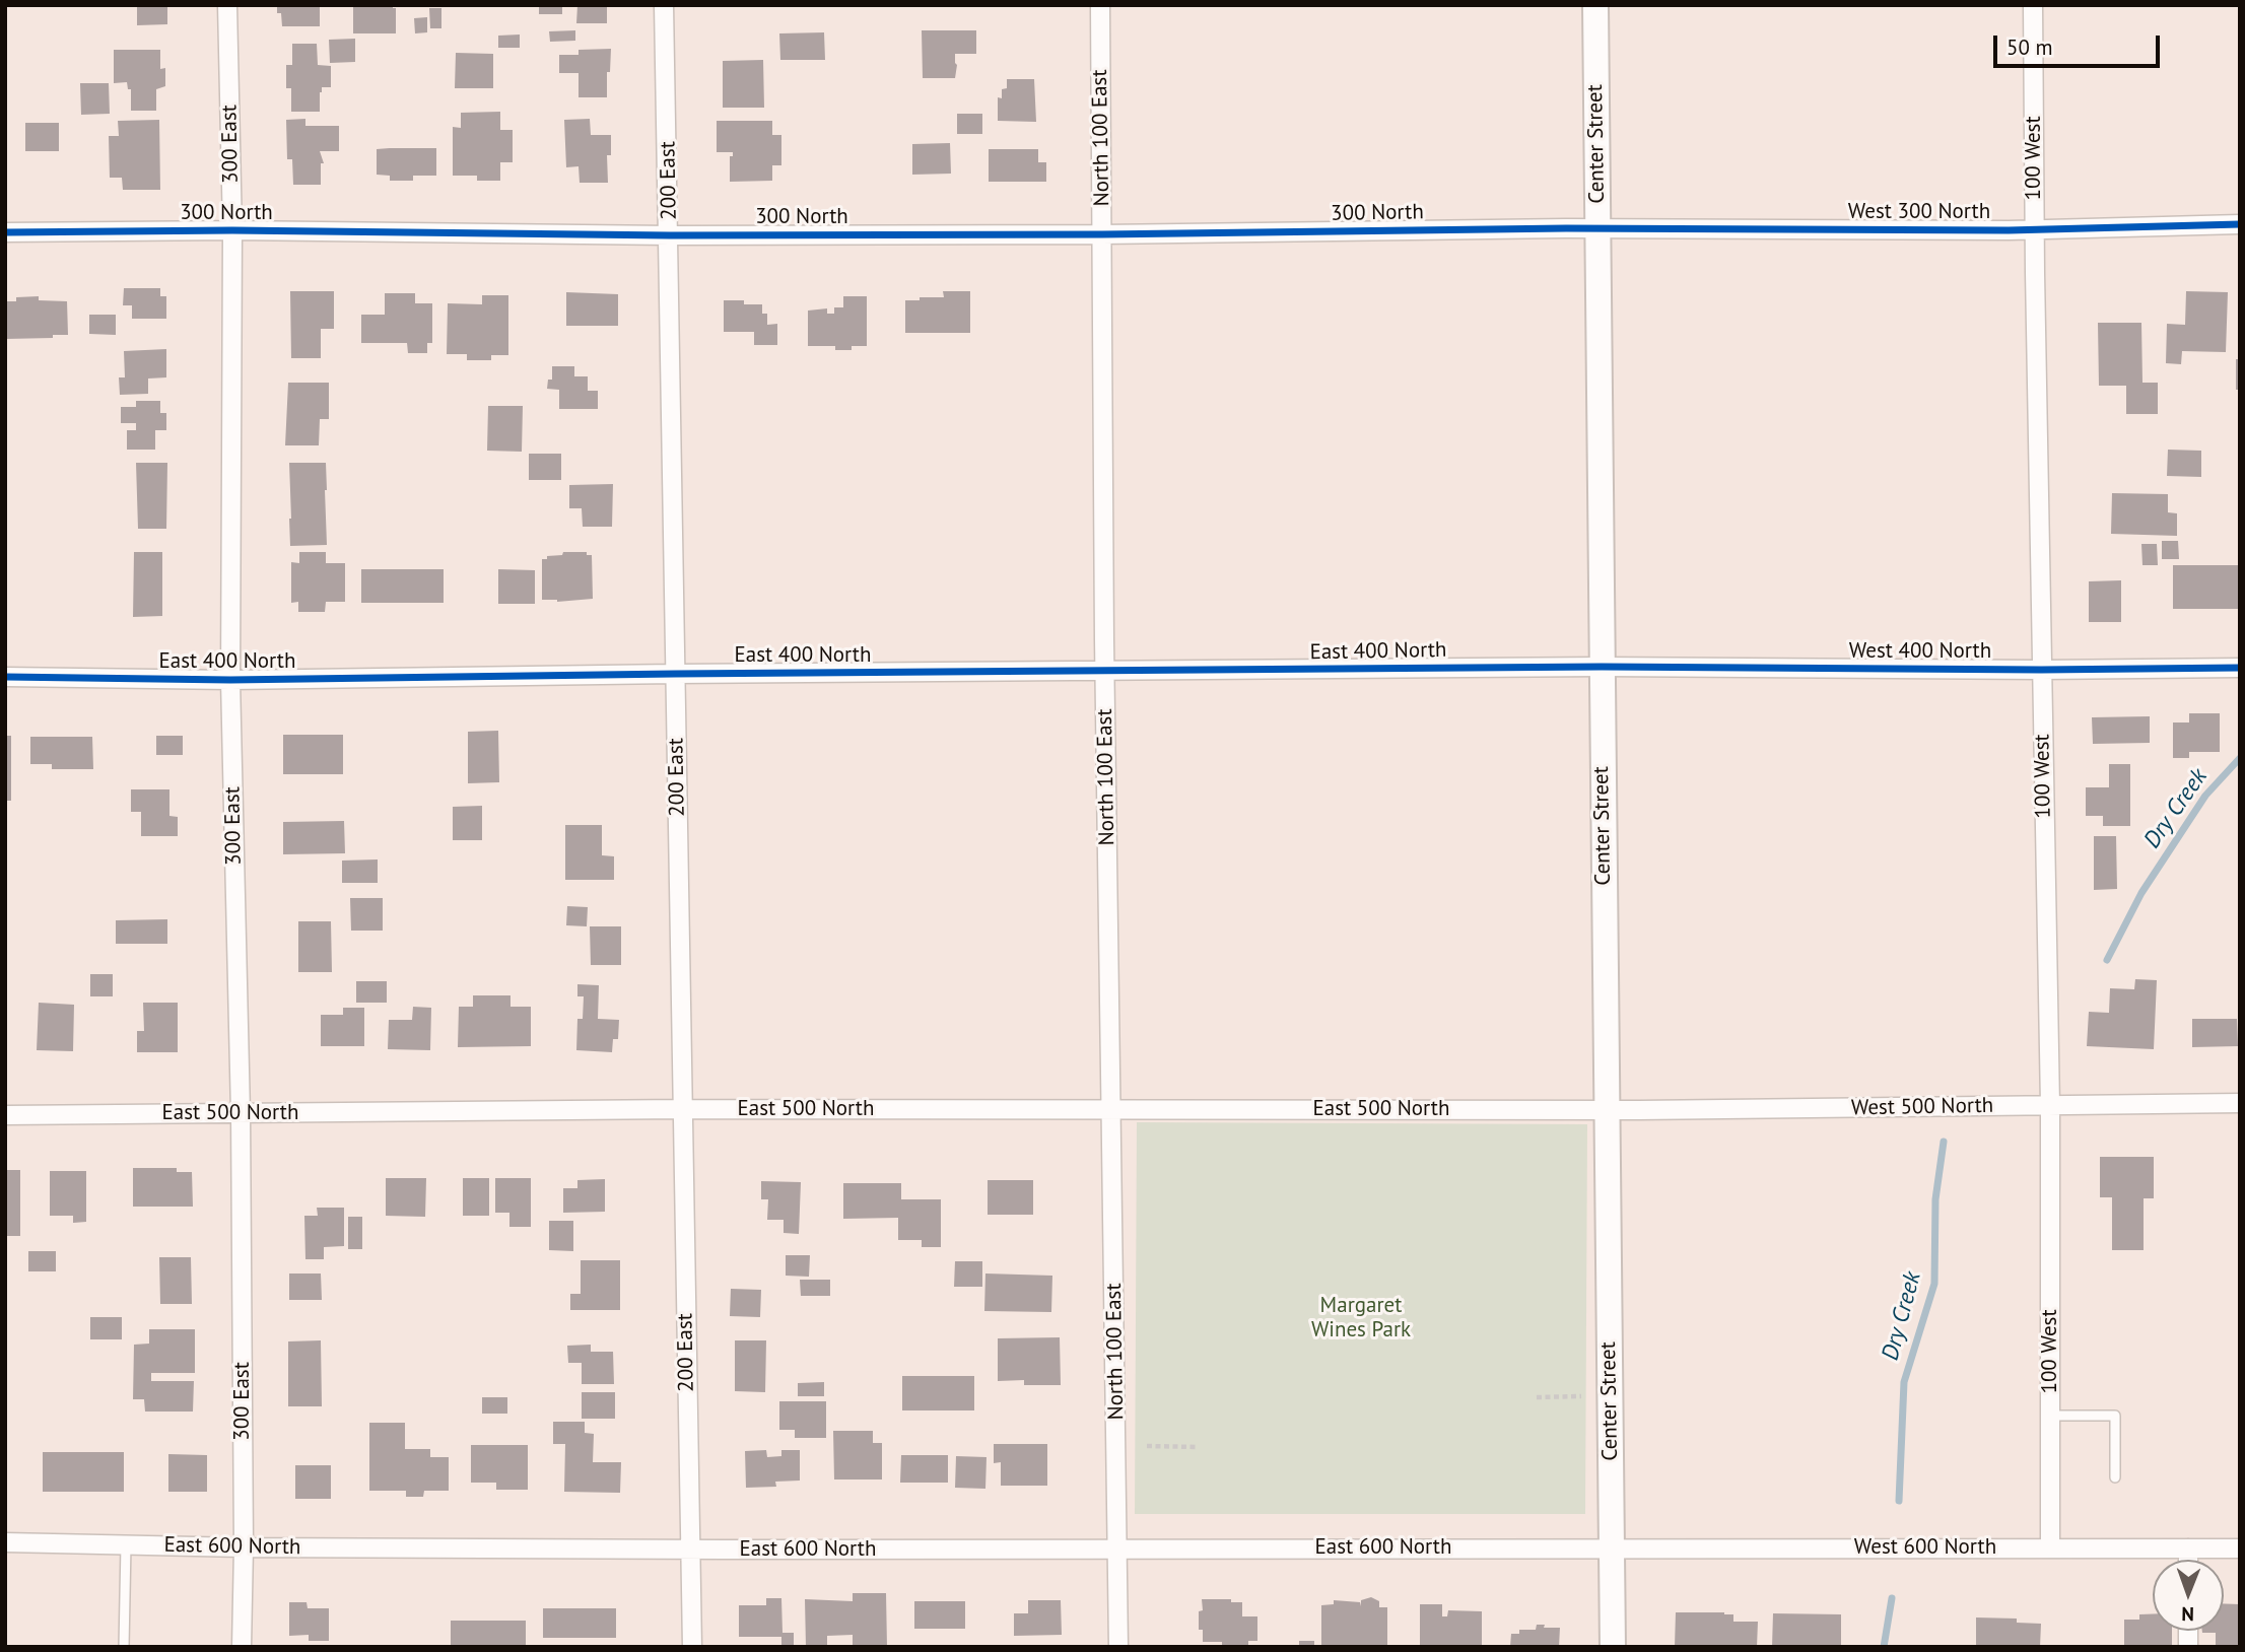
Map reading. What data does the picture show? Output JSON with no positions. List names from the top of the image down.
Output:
{
  "streets": {
    "street": [
      "North 100 East",
      "300 East",
      "Center Street",
      "100 West",
      "200 East",
      "West 300 North",
      "300 North",
      "East 400 North",
      "West 400 North",
      "West 500 North",
      "East 500 North",
      "East 600 North",
      "West 600 North"
    ]
  },
  "crossings": [
    ["North 100 East", "300 North"],
    ["North 100 East", "East 400 North"],
    ["North 100 East", "East 500 North"],
    ["North 100 East", "East 600 North"],
    ["300 East", "300 North"],
    ["300 East", "East 400 North"],
    ["300 East", "East 500 North"],
    ["300 East", "East 600 North"],
    ["Center Street", "West 300 North"],
    ["Center Street", "300 North"],
    ["Center Street", "East 400 North"],
    ["Center Street", "West 400 North"],
    ["Center Street", "West 500 North"],
    ["Center Street", "East 500 North"],
    ["Center Street", "East 600 North"],
    ["Center Street", "West 600 North"],
    ["100 West", "West 300 North"],
    ["100 West", "West 400 North"],
    ["100 West", "West 500 North"],
    ["100 West", "West 600 North"],
    ["200 East", "300 North"],
    ["200 East", "East 400 North"],
    ["200 East", "East 500 North"],
    ["200 East", "East 600 North"],
    ["West 300 North", "300 North"],
    ["East 400 North", "West 400 North"],
    ["West 500 North", "East 500 North"],
    ["East 600 North", "West 600 North"]
  ],
  "water": ["Dry Creek"],
  "parks": ["Margaret Wines Park"],
  "scale_bar": "50 m",
  "north": "bottom"
}
